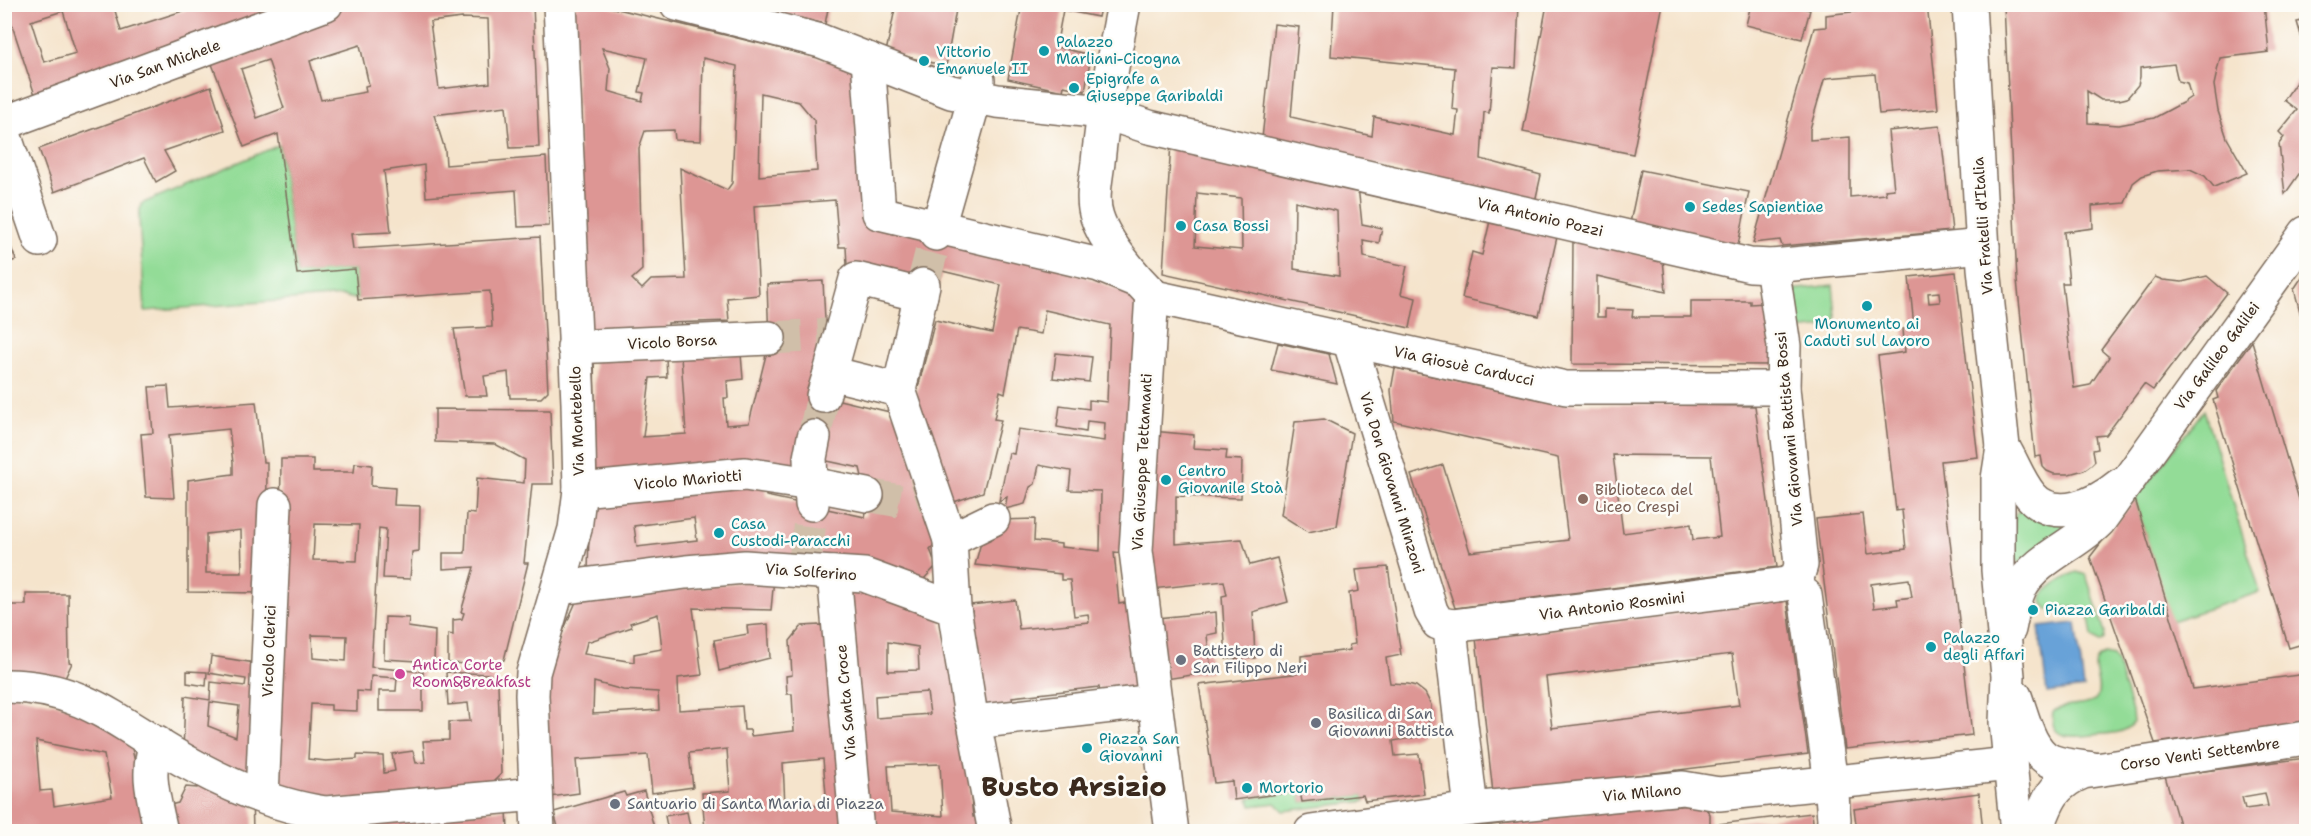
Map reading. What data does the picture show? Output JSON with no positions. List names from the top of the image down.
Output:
{
  "streets": {
    "street": [
      "Via San Michele",
      "Via Antonio Pozzi",
      "Via Fratelli d'Italia",
      "Vicolo Borsa",
      "Via Galileo Galilei",
      "Via Giosuè Carducci",
      "Via Montebello",
      "Via Giovanni Battista Bossi",
      "Via Giuseppe Tettamanti",
      "Vicolo Mariotti",
      "Via Don Giovanni Minzoni",
      "Via Solferino",
      "Via Antonio Rosmini",
      "Vicolo Clerici",
      "Via Santa Croce",
      "Corso Venti Settembre",
      "Via Milano"
    ]
  },
  "crossings": [
    ["Via Antonio Pozzi", "Via Fratelli d'Italia"],
    ["Via Antonio Pozzi", "Via Giosuè Carducci"],
    ["Via Antonio Pozzi", "Via Giovanni Battista Bossi"],
    ["Vicolo Borsa", "Via Montebello"],
    ["Via Giosuè Carducci", "Via Giovanni Battista Bossi"],
    ["Via Giosuè Carducci", "Via Giuseppe Tettamanti"],
    ["Via Giosuè Carducci", "Via Don Giovanni Minzoni"],
    ["Via Montebello", "Vicolo Mariotti"],
    ["Via Montebello", "Via Solferino"],
    ["Via Giovanni Battista Bossi", "Via Antonio Rosmini"],
    ["Via Don Giovanni Minzoni", "Via Antonio Rosmini"],
    ["Via Don Giovanni Minzoni", "Via Milano"],
    ["Via Solferino", "Via Santa Croce"]
  ],
  "districts": ["Busto Arsizio"],
  "places": [
    "Palazzo Marliani-Cicogna",
    "Vittorio Emanuele II",
    "Epigrafe a Giuseppe Garibaldi",
    "Sedes Sapientiae",
    "Casa Bossi",
    "Monumento ai Caduti sul Lavoro",
    "Centro Giovanile Stoà",
    "Biblioteca del Liceo Crespi",
    "Casa Custodi-Paracchi",
    "Piazza Garibaldi",
    "Palazzo degli Affari",
    "Battistero di San Filippo Neri",
    "Antica Corte Room&Breakfast",
    "Basilica di San Giovanni Battista",
    "Piazza San Giovanni",
    "Mortorio",
    "Santuario di Santa Maria di Piazza"
  ]
}
